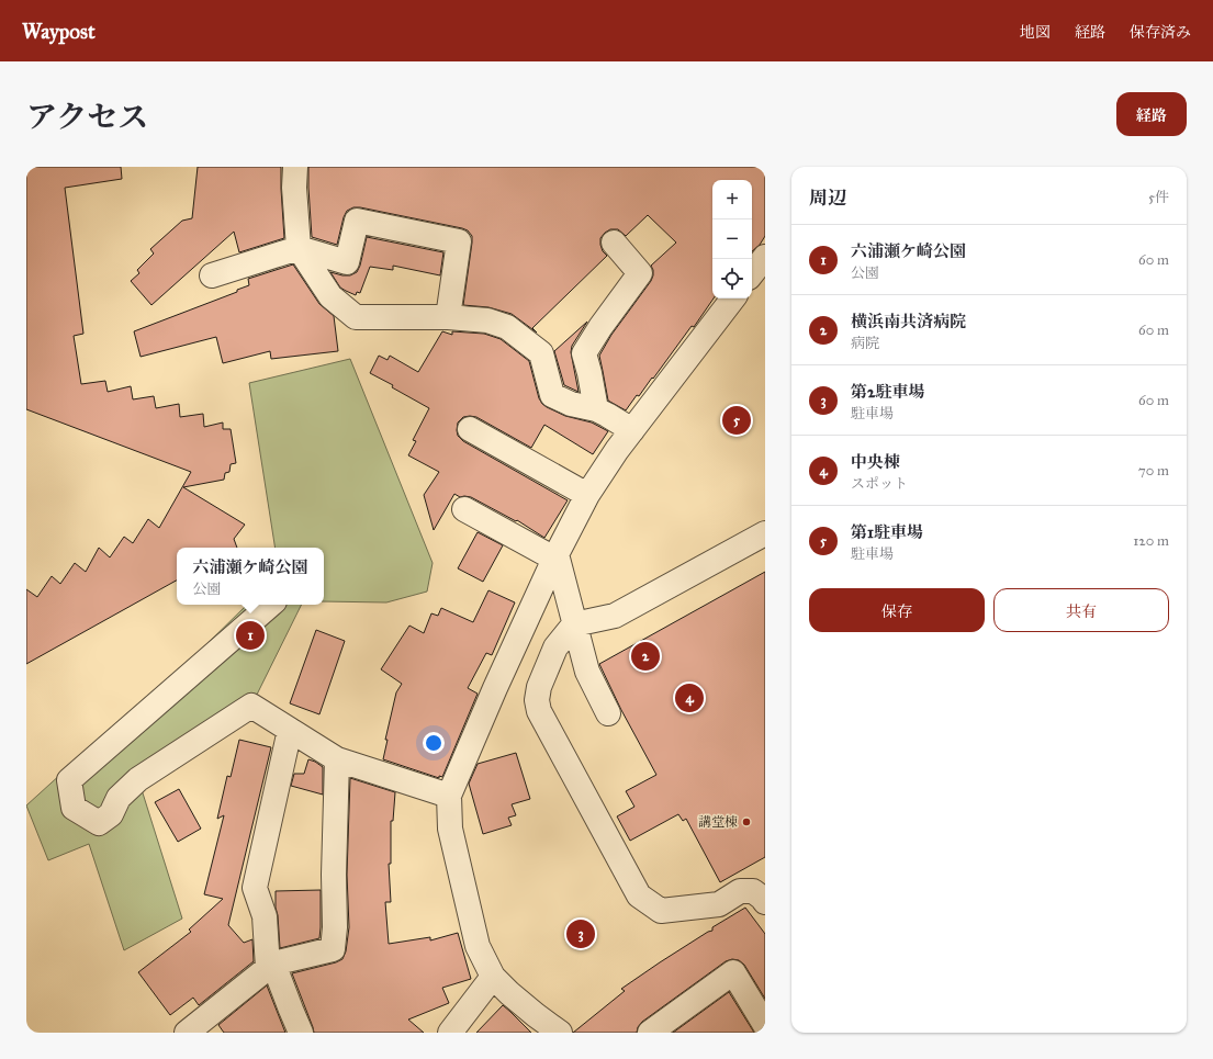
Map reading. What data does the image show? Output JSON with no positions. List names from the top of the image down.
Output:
{
  "places": ["講堂棟"],
  "page": {
    "header": "Waypost",
    "nav": ["地図", "経路", "保存済み"],
    "title": "アクセス",
    "buttons": [
      "経路",
      ["保存", "共有"]
    ],
    "heading": ["周辺", "5件"],
    "map_buttons": ["+", "−"],
    "list": [
      {
        "mark": "1",
        "name": "六浦瀬ケ崎公園",
        "note": "公園",
        "value": "60 m"
      },
      {
        "mark": "2",
        "name": "横浜南共済病院",
        "note": "病院",
        "value": "60 m"
      },
      {
        "mark": "3",
        "name": "第2駐車場",
        "note": "駐車場",
        "value": "60 m"
      },
      {
        "mark": "4",
        "name": "中央棟",
        "note": "スポット",
        "value": "70 m"
      },
      {
        "mark": "5",
        "name": "第1駐車場",
        "note": "駐車場",
        "value": "120 m"
      }
    ],
    "pins": [
      "5",
      "1",
      "2",
      "4",
      "3"
    ],
    "popup": ["六浦瀬ケ崎公園", "公園"]
  }
}
